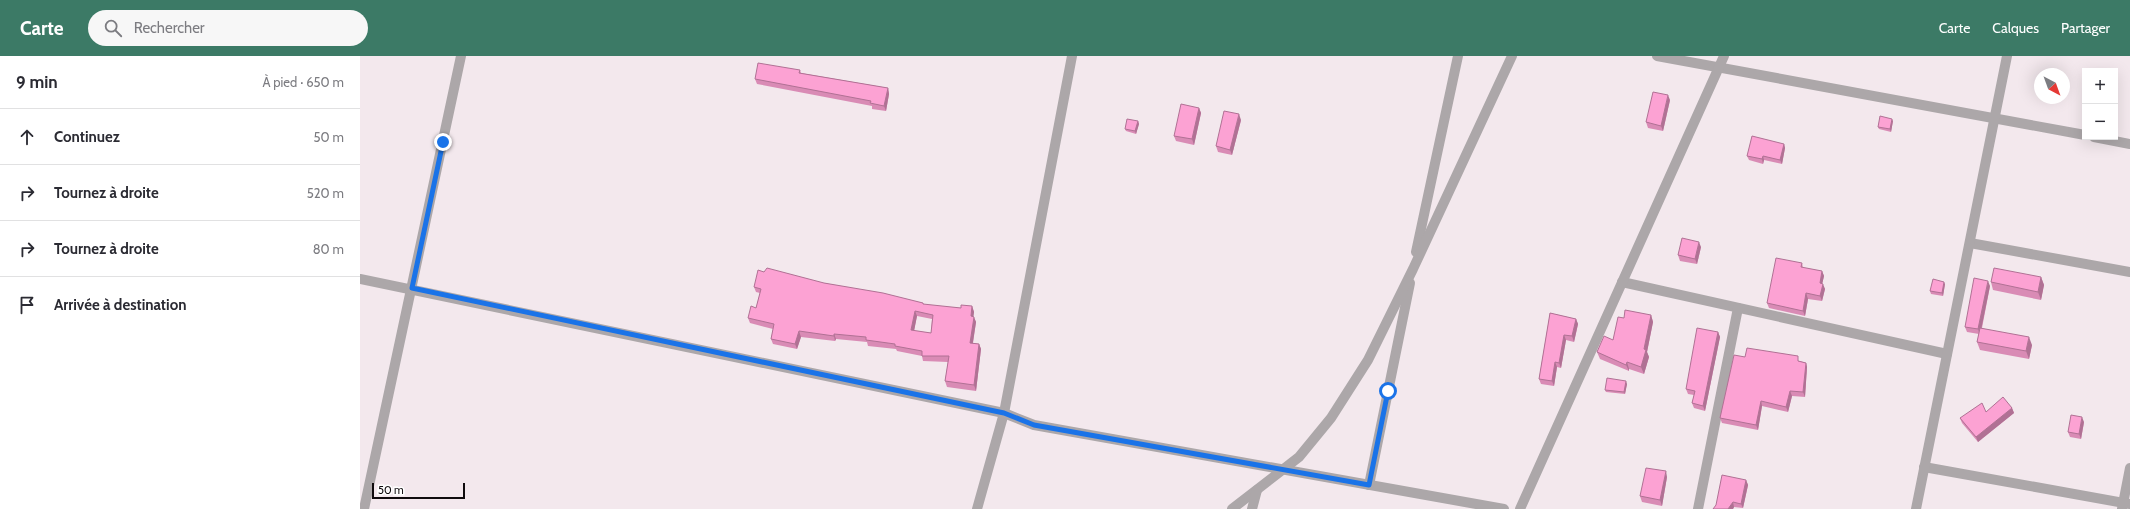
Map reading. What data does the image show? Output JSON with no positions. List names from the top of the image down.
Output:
{
  "scale_bar": "50 m",
  "north": "bottom right",
  "page": {
    "header": "Carte",
    "search": "Rechercher",
    "nav": ["Carte", "Calques", "Partager"],
    "heading": ["9 min", "À pied · 650 m"],
    "map_buttons": ["+", "−"],
    "list": [
      ["Continuez", "50 m"],
      ["Tournez à droite", "520 m"],
      ["Tournez à droite", "80 m"],
      "Arrivée à destination"
    ],
    "scale": "50 m"
  }
}
